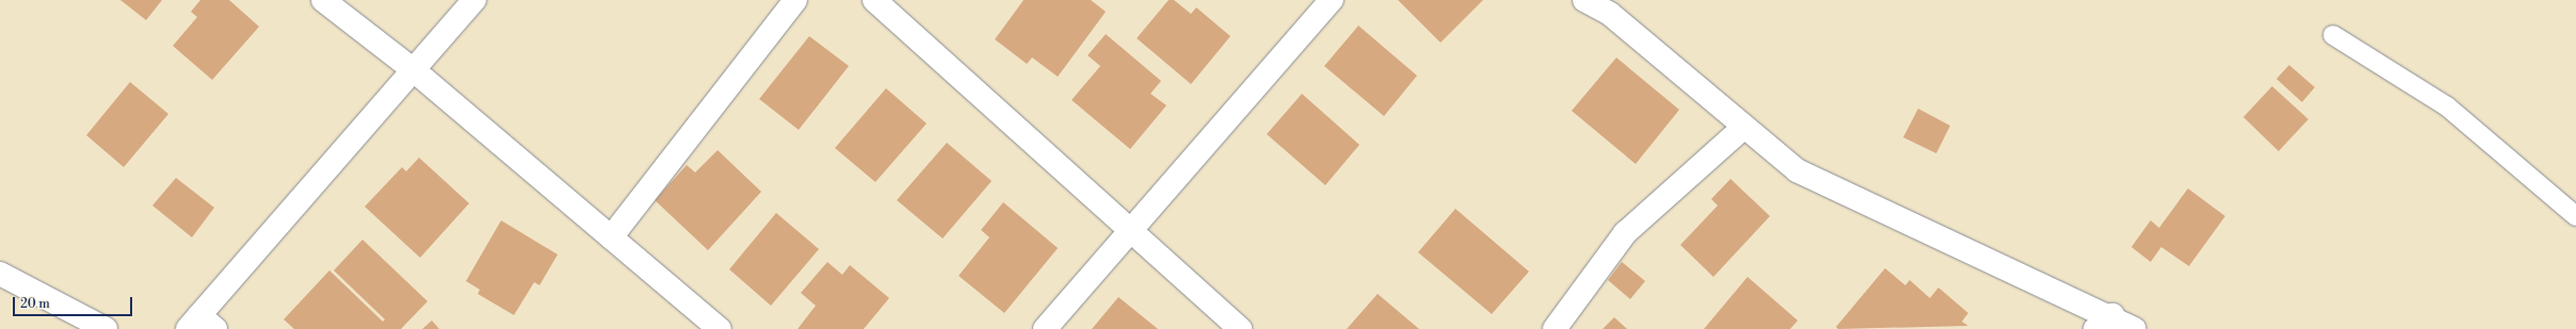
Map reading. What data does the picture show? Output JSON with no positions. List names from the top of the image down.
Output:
{
  "scale_bar": "20 m"
}
